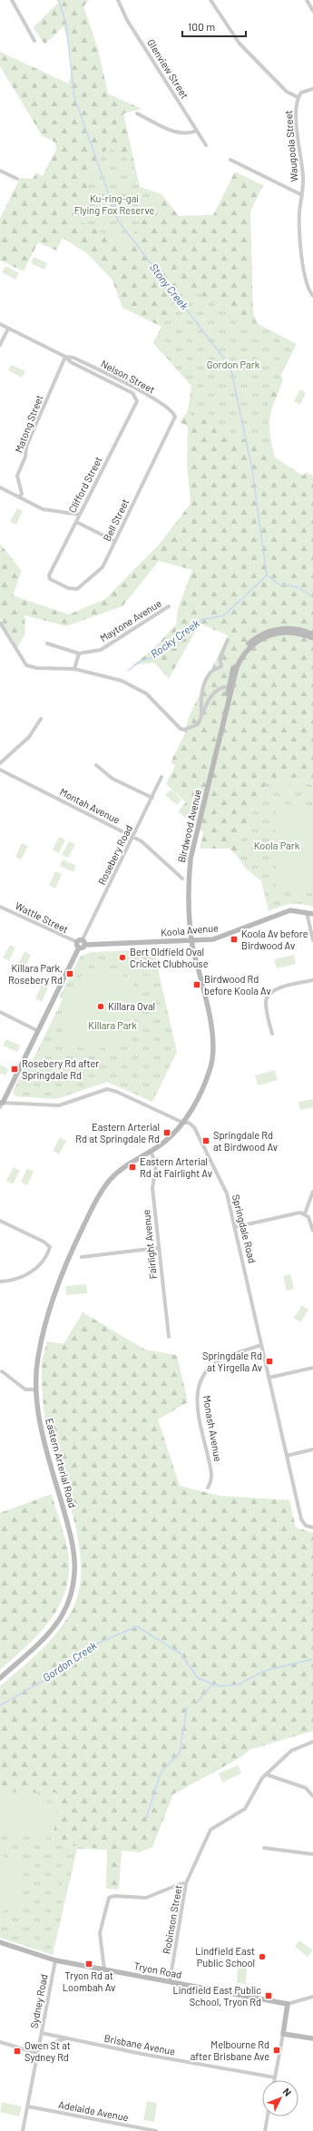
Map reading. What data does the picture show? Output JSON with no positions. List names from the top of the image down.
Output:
{
  "streets": {
    "main road": [
      "Birdwood Avenue",
      "Koola Avenue",
      "Eastern Arterial Road",
      "Tryon Road"
    ],
    "street": [
      "Glenview Street",
      "Waugoola Street",
      "Nelson Street",
      "Matong Street",
      "Clifford Street",
      "Bell Street",
      "Maytone Avenue",
      "Montah Avenue",
      "Rosebery Road",
      "Wattle Street",
      "Springdale Road",
      "Fairlight Avenue",
      "Monash Avenue",
      "Robinson Street",
      "Sydney Road",
      "Brisbane Avenue",
      "Adelaide Avenue"
    ]
  },
  "crossings": [
    ["Nelson Street", "Matong Street"],
    ["Nelson Street", "Clifford Street"],
    ["Nelson Street", "Bell Street"],
    ["Clifford Street", "Bell Street"],
    ["Montah Avenue", "Rosebery Road"],
    ["Birdwood Avenue", "Koola Avenue"],
    ["Birdwood Avenue", "Springdale Road"],
    ["Birdwood Avenue", "Eastern Arterial Road"],
    ["Wattle Street", "Koola Avenue"],
    ["Springdale Road", "Monash Avenue"],
    ["Springdale Road", "Eastern Arterial Road"],
    ["Fairlight Avenue", "Eastern Arterial Road"],
    ["Robinson Street", "Tryon Road"],
    ["Tryon Road", "Sydney Road"],
    ["Sydney Road", "Brisbane Avenue"],
    ["Sydney Road", "Adelaide Avenue"]
  ],
  "water": ["Stony Creek", "Rocky Creek", "Gordon Creek"],
  "parks": [
    "Ku-ring-gai Flying Fox Reserve",
    "Gordon Park",
    "Koola Park",
    "Killara Park"
  ],
  "places": {
    "transit": [
      "Koola Av before Birdwood Av",
      "Killara Park, Rosebery Rd",
      "Birdwood Rd before Koola Av",
      "Rosebery Rd after Springdale Rd",
      "Eastern Arterial Rd at Springdale Rd",
      "Springdale Rd at Birdwood Av",
      "Eastern Arterial Rd at Fairlight Av",
      "Springdale Rd at Yirgella Av",
      "Tryon Rd at Loombah Av",
      "Lindfield East Public School, Tryon Rd",
      "Melbourne Rd after Brisbane Ave",
      "Owen St at Sydney Rd"
    ],
    "other": ["Bert Oldfield Oval Cricket Clubhouse", "Killara Oval", "Lindfield East Public School"]
  },
  "scale_bar": "100 m",
  "north": "top right"
}
